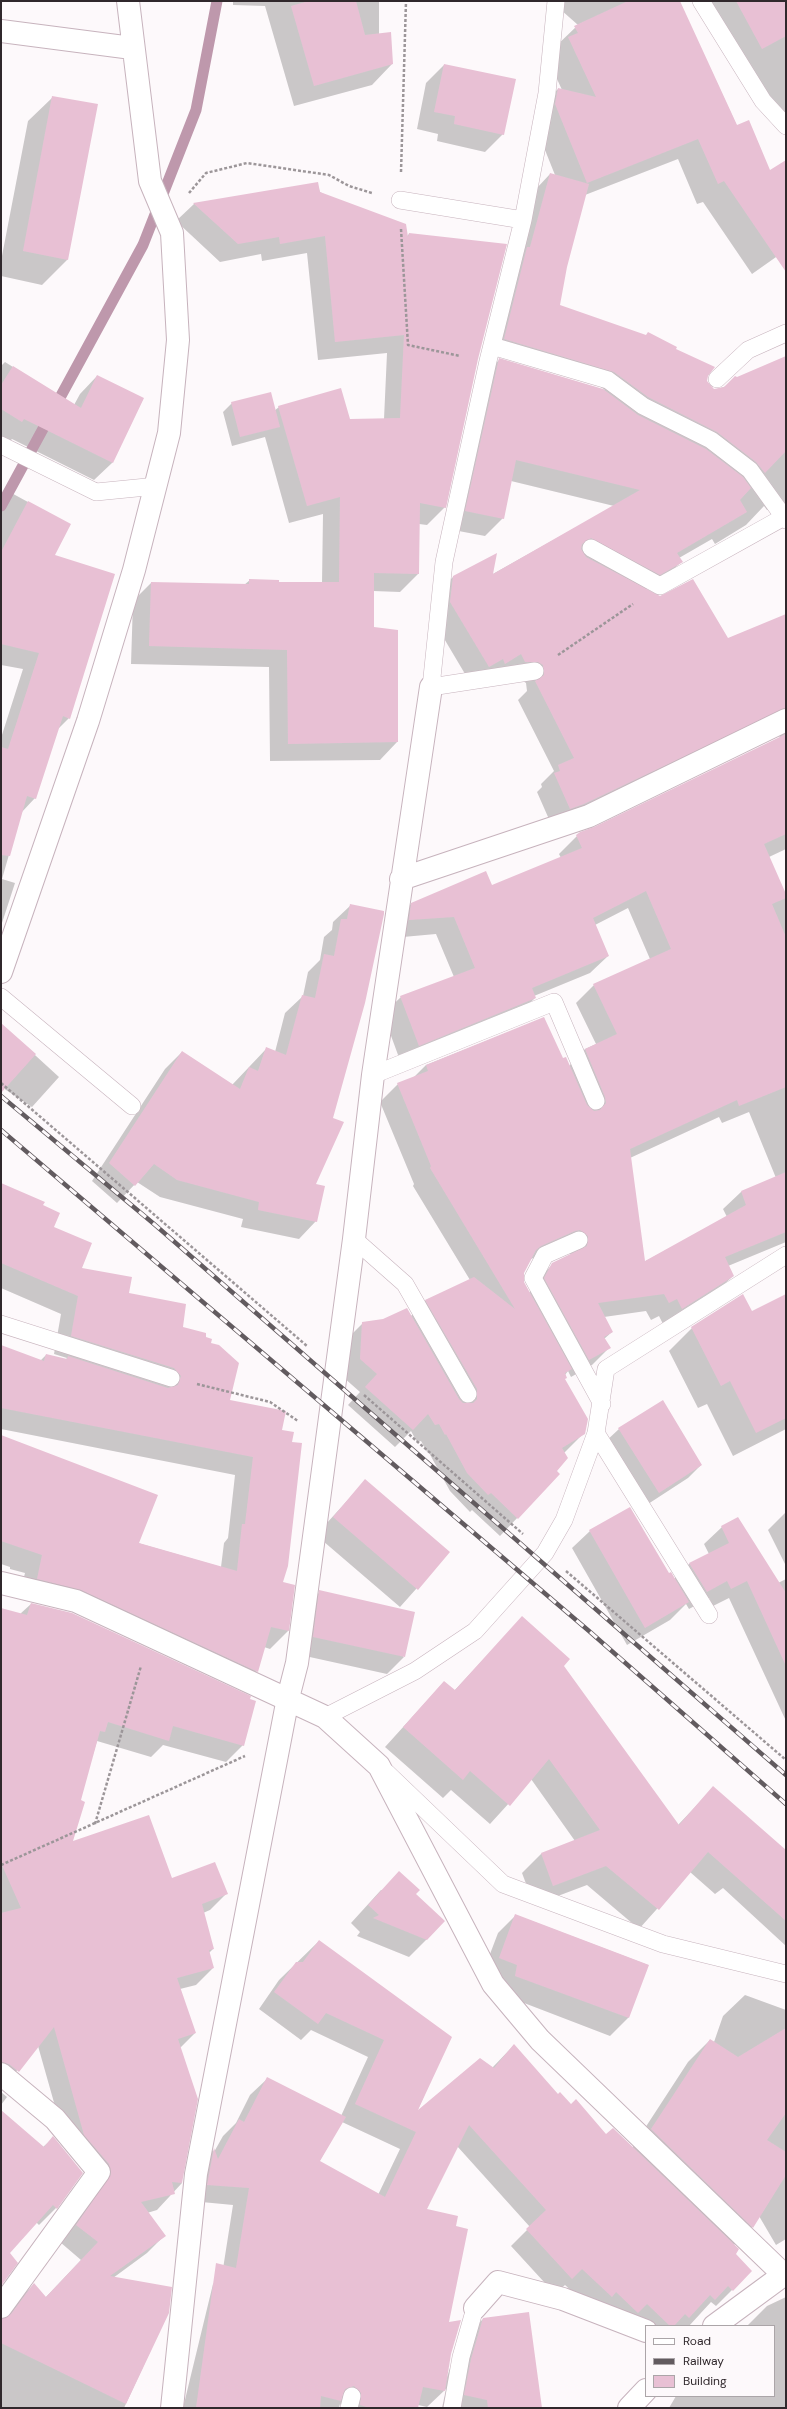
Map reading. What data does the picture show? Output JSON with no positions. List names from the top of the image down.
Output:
{
  "legend": ["Road", "Railway", "Building"]
}
